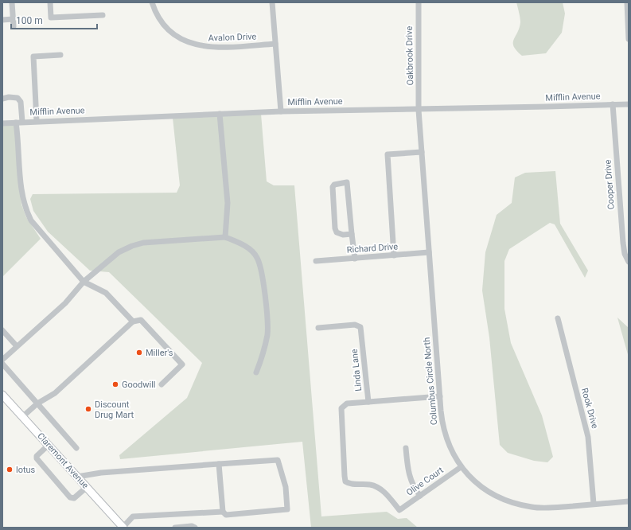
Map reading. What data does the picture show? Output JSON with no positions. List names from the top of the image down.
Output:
{
  "streets": {
    "main road": ["Claremont Avenue"],
    "street": [
      "Avalon Drive",
      "Oakbrook Drive",
      "Mifflin Avenue",
      "Cooper Drive",
      "Richard Drive",
      "Linda Lane",
      "Columbus Circle North",
      "Rook Drive",
      "Olive Court"
    ]
  },
  "crossings": [
    ["Oakbrook Drive", "Mifflin Avenue"],
    ["Oakbrook Drive", "Columbus Circle North"],
    ["Mifflin Avenue", "Cooper Drive"],
    ["Mifflin Avenue", "Columbus Circle North"],
    ["Richard Drive", "Columbus Circle North"],
    ["Linda Lane", "Columbus Circle North"],
    ["Linda Lane", "Olive Court"],
    ["Columbus Circle North", "Rook Drive"],
    ["Columbus Circle North", "Olive Court"]
  ],
  "places": [
    "Miller's",
    "Goodwill",
    "Discount Drug Mart",
    "lotus"
  ],
  "scale_bar": "100 m"
}
